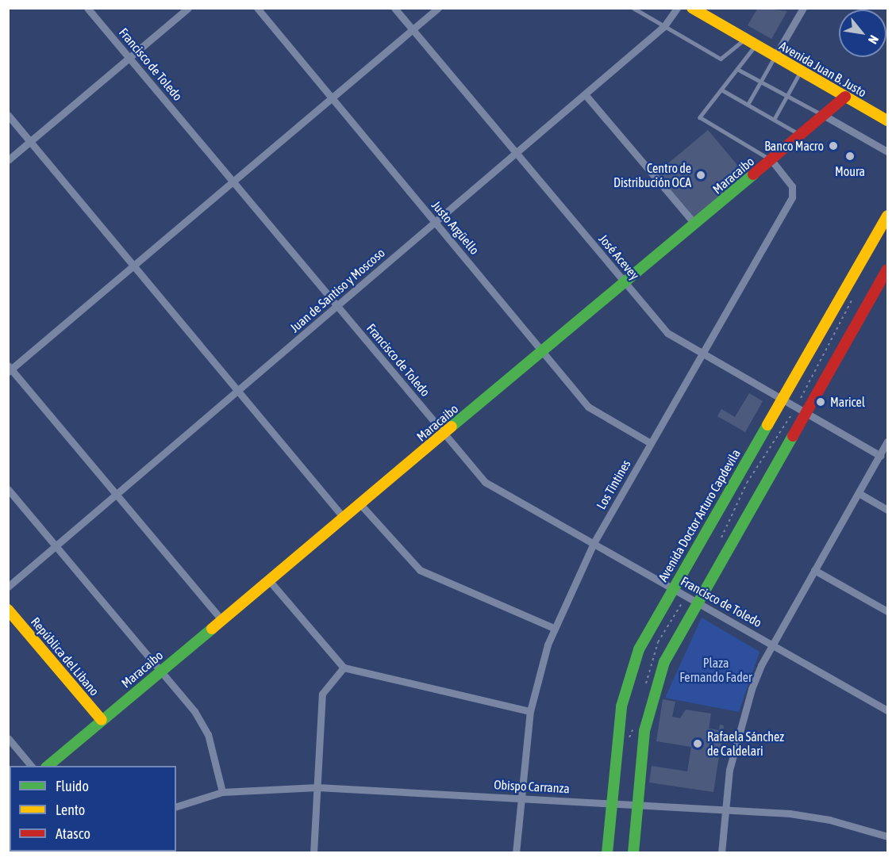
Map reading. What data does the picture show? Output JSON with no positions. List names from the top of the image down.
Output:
{
  "streets": {
    "main road": [
      "Avenida Juan B. Justo",
      "Maracaibo",
      "Avenida Doctor Arturo Capdevila",
      "República del Libano"
    ],
    "street": [
      "Francisco de Toledo",
      "Justo Argüello",
      "José Acevey",
      "Juan de Santiso y Moscoso",
      "Los Tintines",
      "Obispo Carranza"
    ]
  },
  "crossings": [
    ["Francisco de Toledo", "Maracaibo"],
    ["Francisco de Toledo", "Juan de Santiso y Moscoso"],
    ["Francisco de Toledo", "Los Tintines"],
    ["Francisco de Toledo", "Avenida Doctor Arturo Capdevila"],
    ["Avenida Juan B. Justo", "Maracaibo"],
    ["Maracaibo", "Justo Argüello"],
    ["Maracaibo", "José Acevey"],
    ["Maracaibo", "Los Tintines"],
    ["Maracaibo", "República del Libano"],
    ["Justo Argüello", "Juan de Santiso y Moscoso"],
    ["Justo Argüello", "Los Tintines"],
    ["José Acevey", "Juan de Santiso y Moscoso"],
    ["José Acevey", "Los Tintines"],
    ["José Acevey", "Avenida Doctor Arturo Capdevila"],
    ["Los Tintines", "Obispo Carranza"],
    ["Avenida Doctor Arturo Capdevila", "Obispo Carranza"]
  ],
  "parks": ["Plaza Fernando Fader"],
  "places": [
    "Banco Macro",
    "Moura",
    "Centro de Distribución OCA",
    "Maricel",
    "Rafaela Sánchez de Caldelari"
  ],
  "legend": ["Fluido", "Lento", "Atasco"],
  "north": "bottom right"
}
